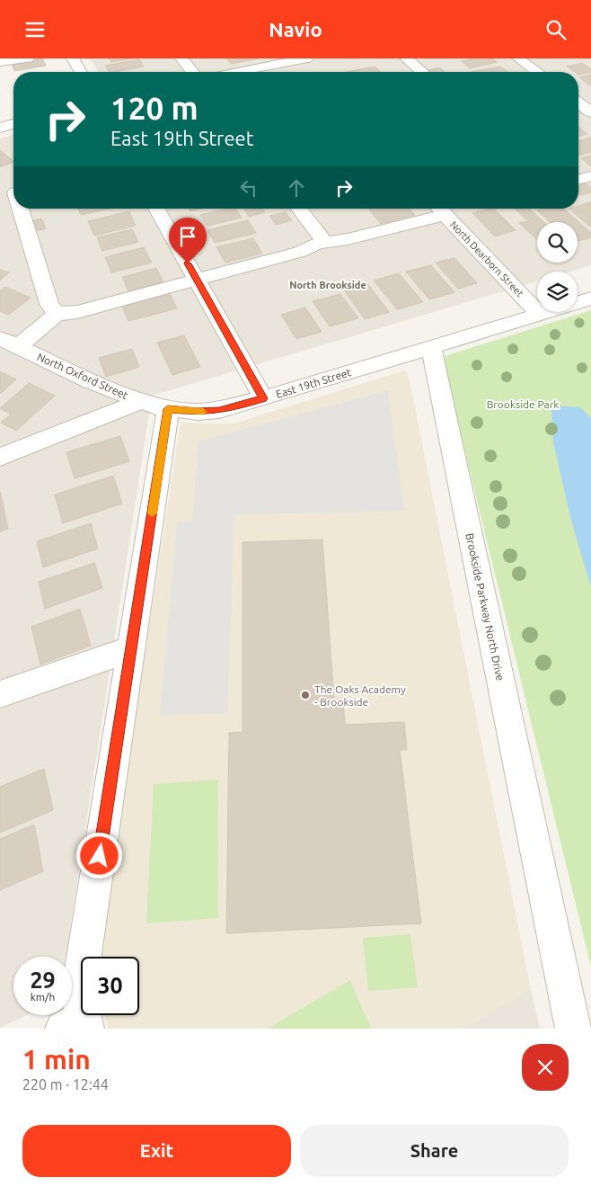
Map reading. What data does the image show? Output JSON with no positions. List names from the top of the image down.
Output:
{
  "streets": {
    "street": [
      "North Dearborn Street",
      "North Oxford Street",
      "East 19th Street",
      "Brookside Parkway North Drive"
    ]
  },
  "crossings": [
    ["North Oxford Street", "East 19th Street"],
    ["East 19th Street", "Brookside Parkway North Drive"]
  ],
  "districts": ["North Brookside"],
  "parks": ["Brookside Park"],
  "places": ["The Oaks Academy - Brookside"],
  "page": {
    "header": "Navio",
    "turn": ["120 m", "East 19th Street"],
    "speed": "29 km/h",
    "limit": "30",
    "heading": ["1 min", "220 m · 12:44"],
    "buttons": ["Exit", "Share"]
  }
}
